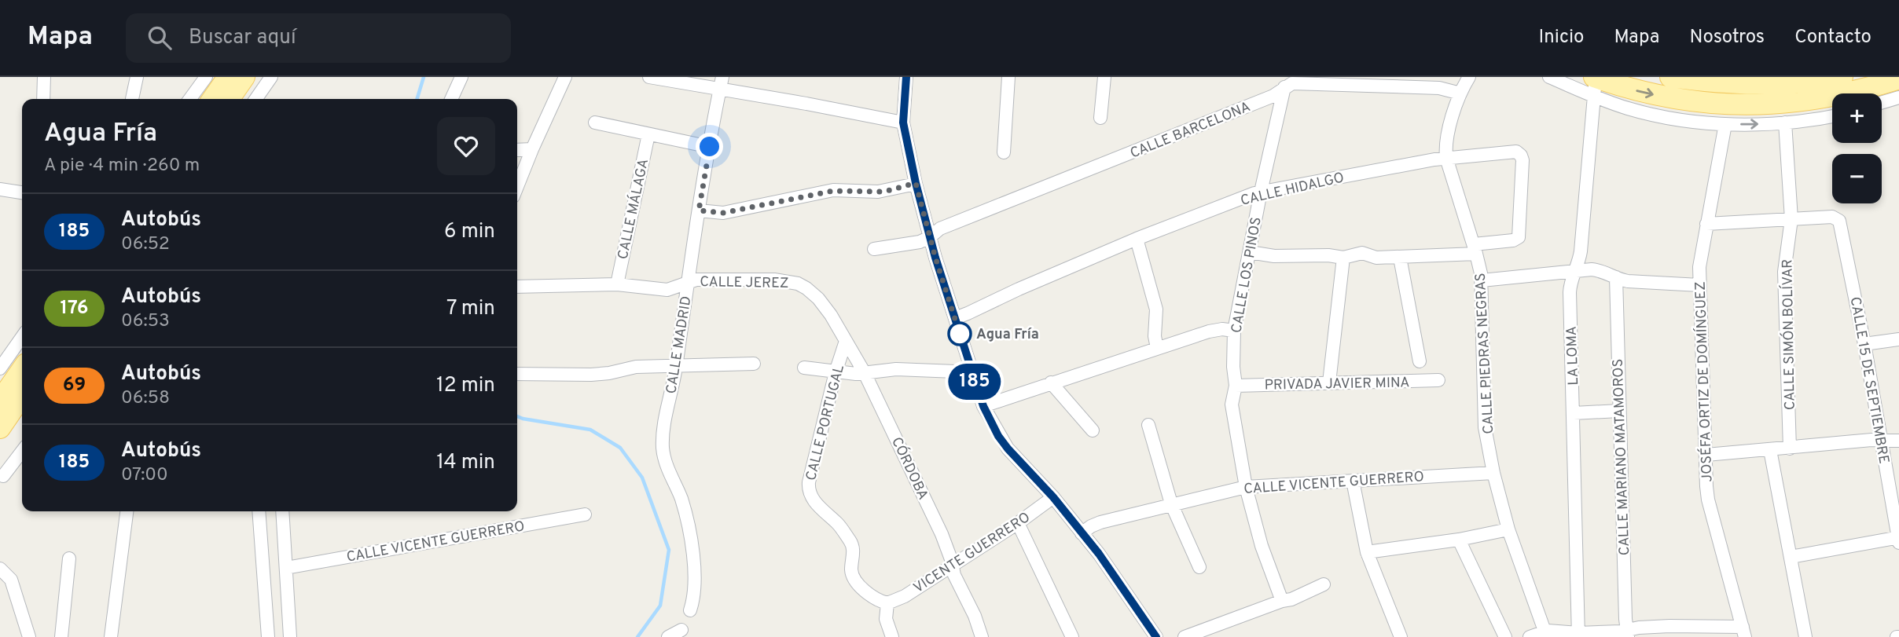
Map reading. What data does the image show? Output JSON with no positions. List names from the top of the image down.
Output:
{
  "streets": {
    "street": [
      "CALLE BARCELONA",
      "CALLE HIDALGO",
      "CALLE MÁLAGA",
      "CALLE LOS PINOS",
      "CALLE JEREZ",
      "CALLE SIMÓN BOLÍVAR",
      "CALLE MADRID",
      "CALLE PIEDRAS NEGRAS",
      "LA LOMA",
      "CALLE 15 DE SEPTIEMBRE",
      "JOSÉFA ORTIZ DE DOMÍNGUEZ",
      "PRIVADA JAVIER MINA",
      "CALLE PORTUGAL",
      "CALLE MARIANO MATAMOROS",
      "CÓRDOBA",
      "CALLE VICENTE GUERRERO",
      "VICENTE GUERRERO"
    ]
  },
  "crossings": [
    ["CALLE BARCELONA", "CALLE LOS PINOS"],
    ["CALLE BARCELONA", "CALLE PIEDRAS NEGRAS"],
    ["CALLE HIDALGO", "CALLE LOS PINOS"],
    ["CALLE HIDALGO", "CALLE PIEDRAS NEGRAS"],
    ["CALLE MÁLAGA", "CALLE JEREZ"],
    ["CALLE LOS PINOS", "PRIVADA JAVIER MINA"],
    ["CALLE LOS PINOS", "CALLE VICENTE GUERRERO"],
    ["CALLE JEREZ", "CALLE MADRID"],
    ["CALLE JEREZ", "CALLE PORTUGAL"],
    ["CALLE JEREZ", "CÓRDOBA"],
    ["CALLE SIMÓN BOLÍVAR", "CALLE 15 DE SEPTIEMBRE"],
    ["CALLE PIEDRAS NEGRAS", "CALLE VICENTE GUERRERO"],
    ["CALLE PORTUGAL", "VICENTE GUERRERO"],
    ["CÓRDOBA", "VICENTE GUERRERO"]
  ],
  "places": ["Agua Fría"],
  "lines": ["bus line 185"],
  "page": {
    "header": "Mapa",
    "search": "Buscar aquí",
    "nav": [
      "Inicio",
      "Mapa",
      "Nosotros",
      "Contacto"
    ],
    "on_map": "185",
    "map_buttons": ["+", "−"],
    "heading": ["Agua Fría", "A pie · 4 min · 260 m"],
    "list": [
      {
        "mark": "185",
        "name": "Autobús",
        "note": "06:52",
        "value": "6 min"
      },
      {
        "mark": "176",
        "name": "Autobús",
        "note": "06:53",
        "value": "7 min"
      },
      {
        "mark": "69",
        "name": "Autobús",
        "note": "06:58",
        "value": "12 min"
      },
      {
        "mark": "185",
        "name": "Autobús",
        "note": "07:00",
        "value": "14 min"
      }
    ]
  }
}
